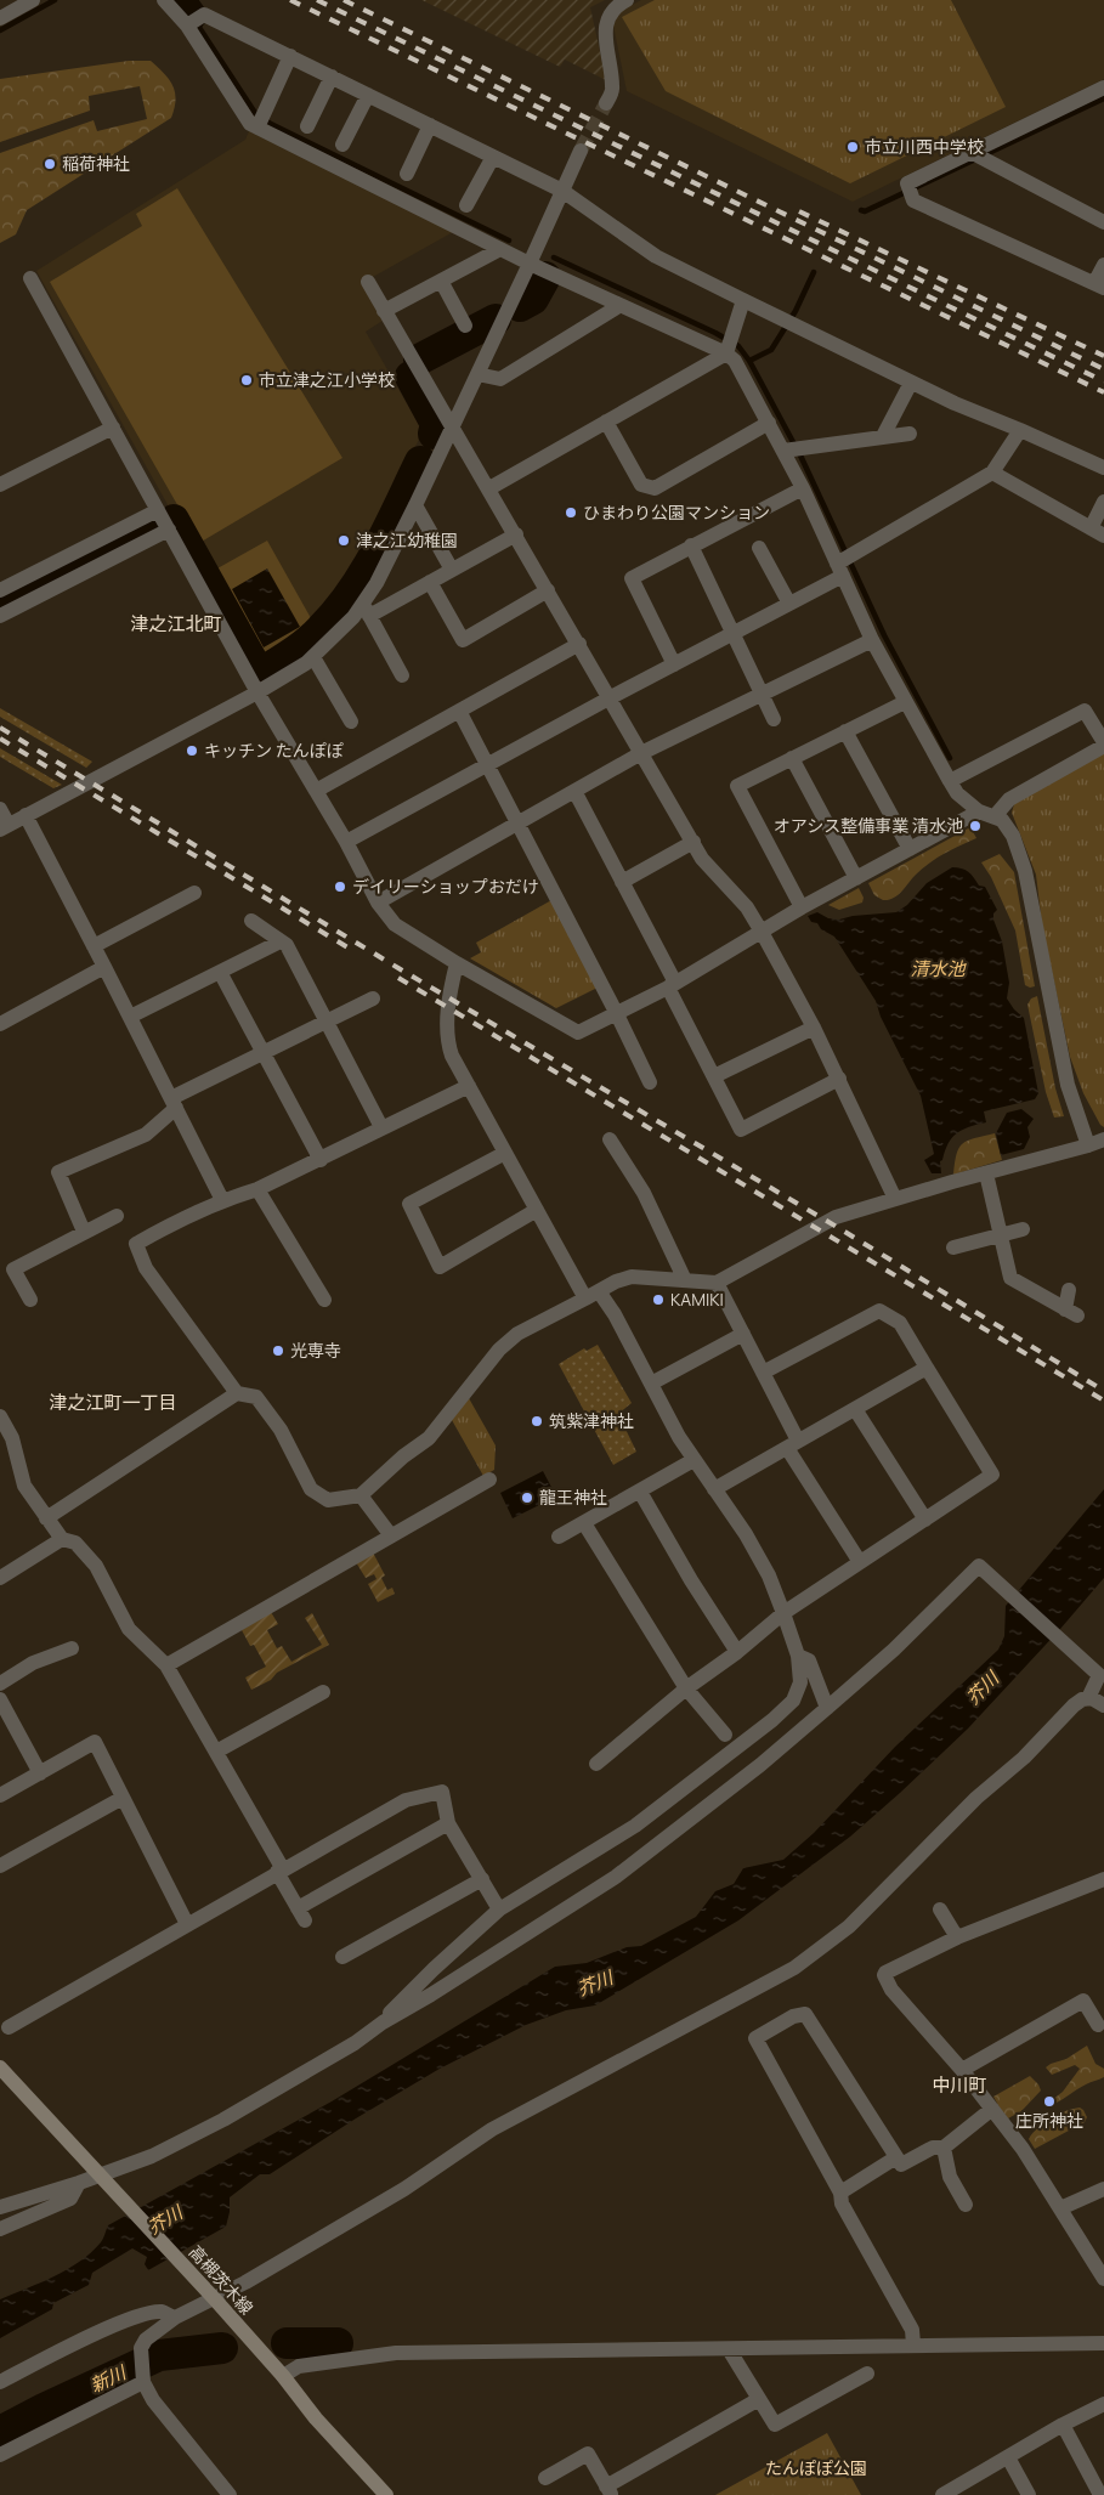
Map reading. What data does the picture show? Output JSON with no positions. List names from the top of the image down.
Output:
{
  "streets": {
    "main road": ["高槻茨木線"]
  },
  "districts": ["津之江北町", "津之江町一丁目", "中川町"],
  "water": ["清水池", "芥川", "新川"],
  "parks": ["たんぽぽ公園"],
  "places": [
    "市立川西中学校",
    "稲荷神社",
    "市立津之江小学校",
    "ひまわり公園マンション",
    "津之江幼稚園",
    "キッチン たんぽぽ",
    "オアシス整備事業 清水池",
    "デイリーショップおだけ",
    "KAMIKI",
    "光専寺",
    "筑紫津神社",
    "龍王神社",
    "庄所神社"
  ]
}
